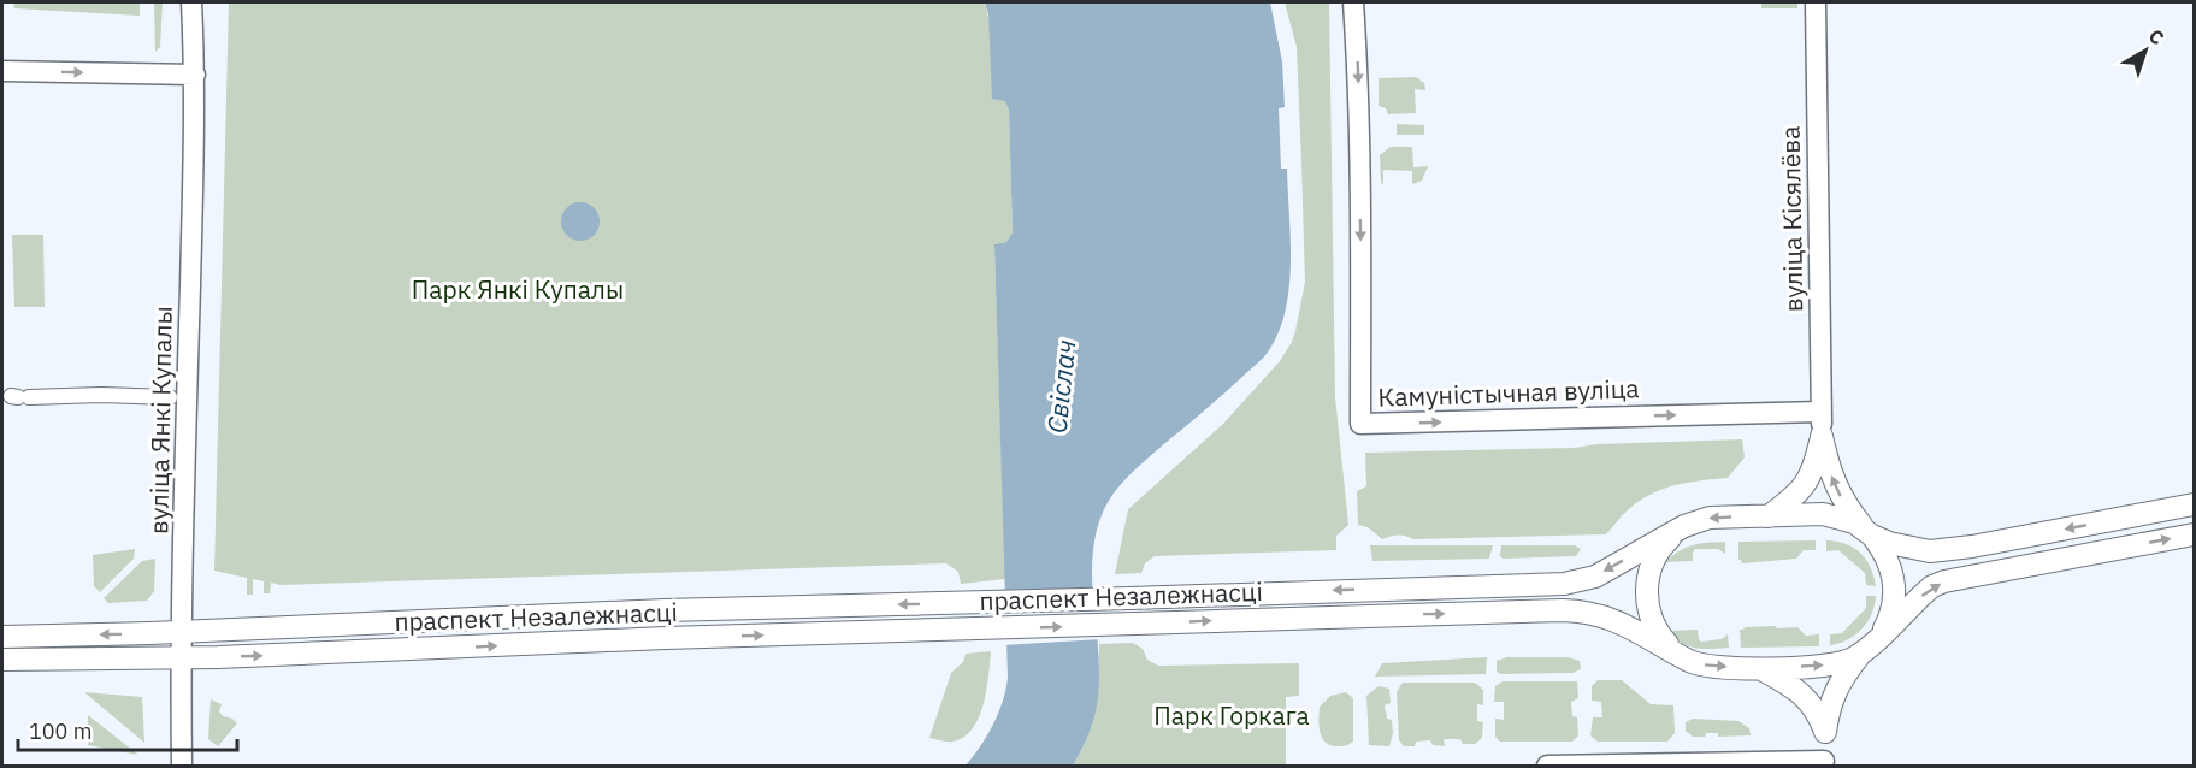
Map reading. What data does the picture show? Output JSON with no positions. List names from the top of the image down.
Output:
{
  "streets": {
    "main road": ["праспект Незалежнасці"],
    "street": ["вуліца Кісялёва", "Камуністычная вуліца", "вуліца Янкі Купалы"]
  },
  "crossings": [
    ["вуліца Кісялёва", "Камуністычная вуліца"],
    ["вуліца Янкі Купалы", "праспект Незалежнасці"]
  ],
  "water": ["Свіслач"],
  "parks": ["Парк Янкі Купалы", "Парк Горкага"],
  "scale_bar": "100 m",
  "north": "top right"
}
